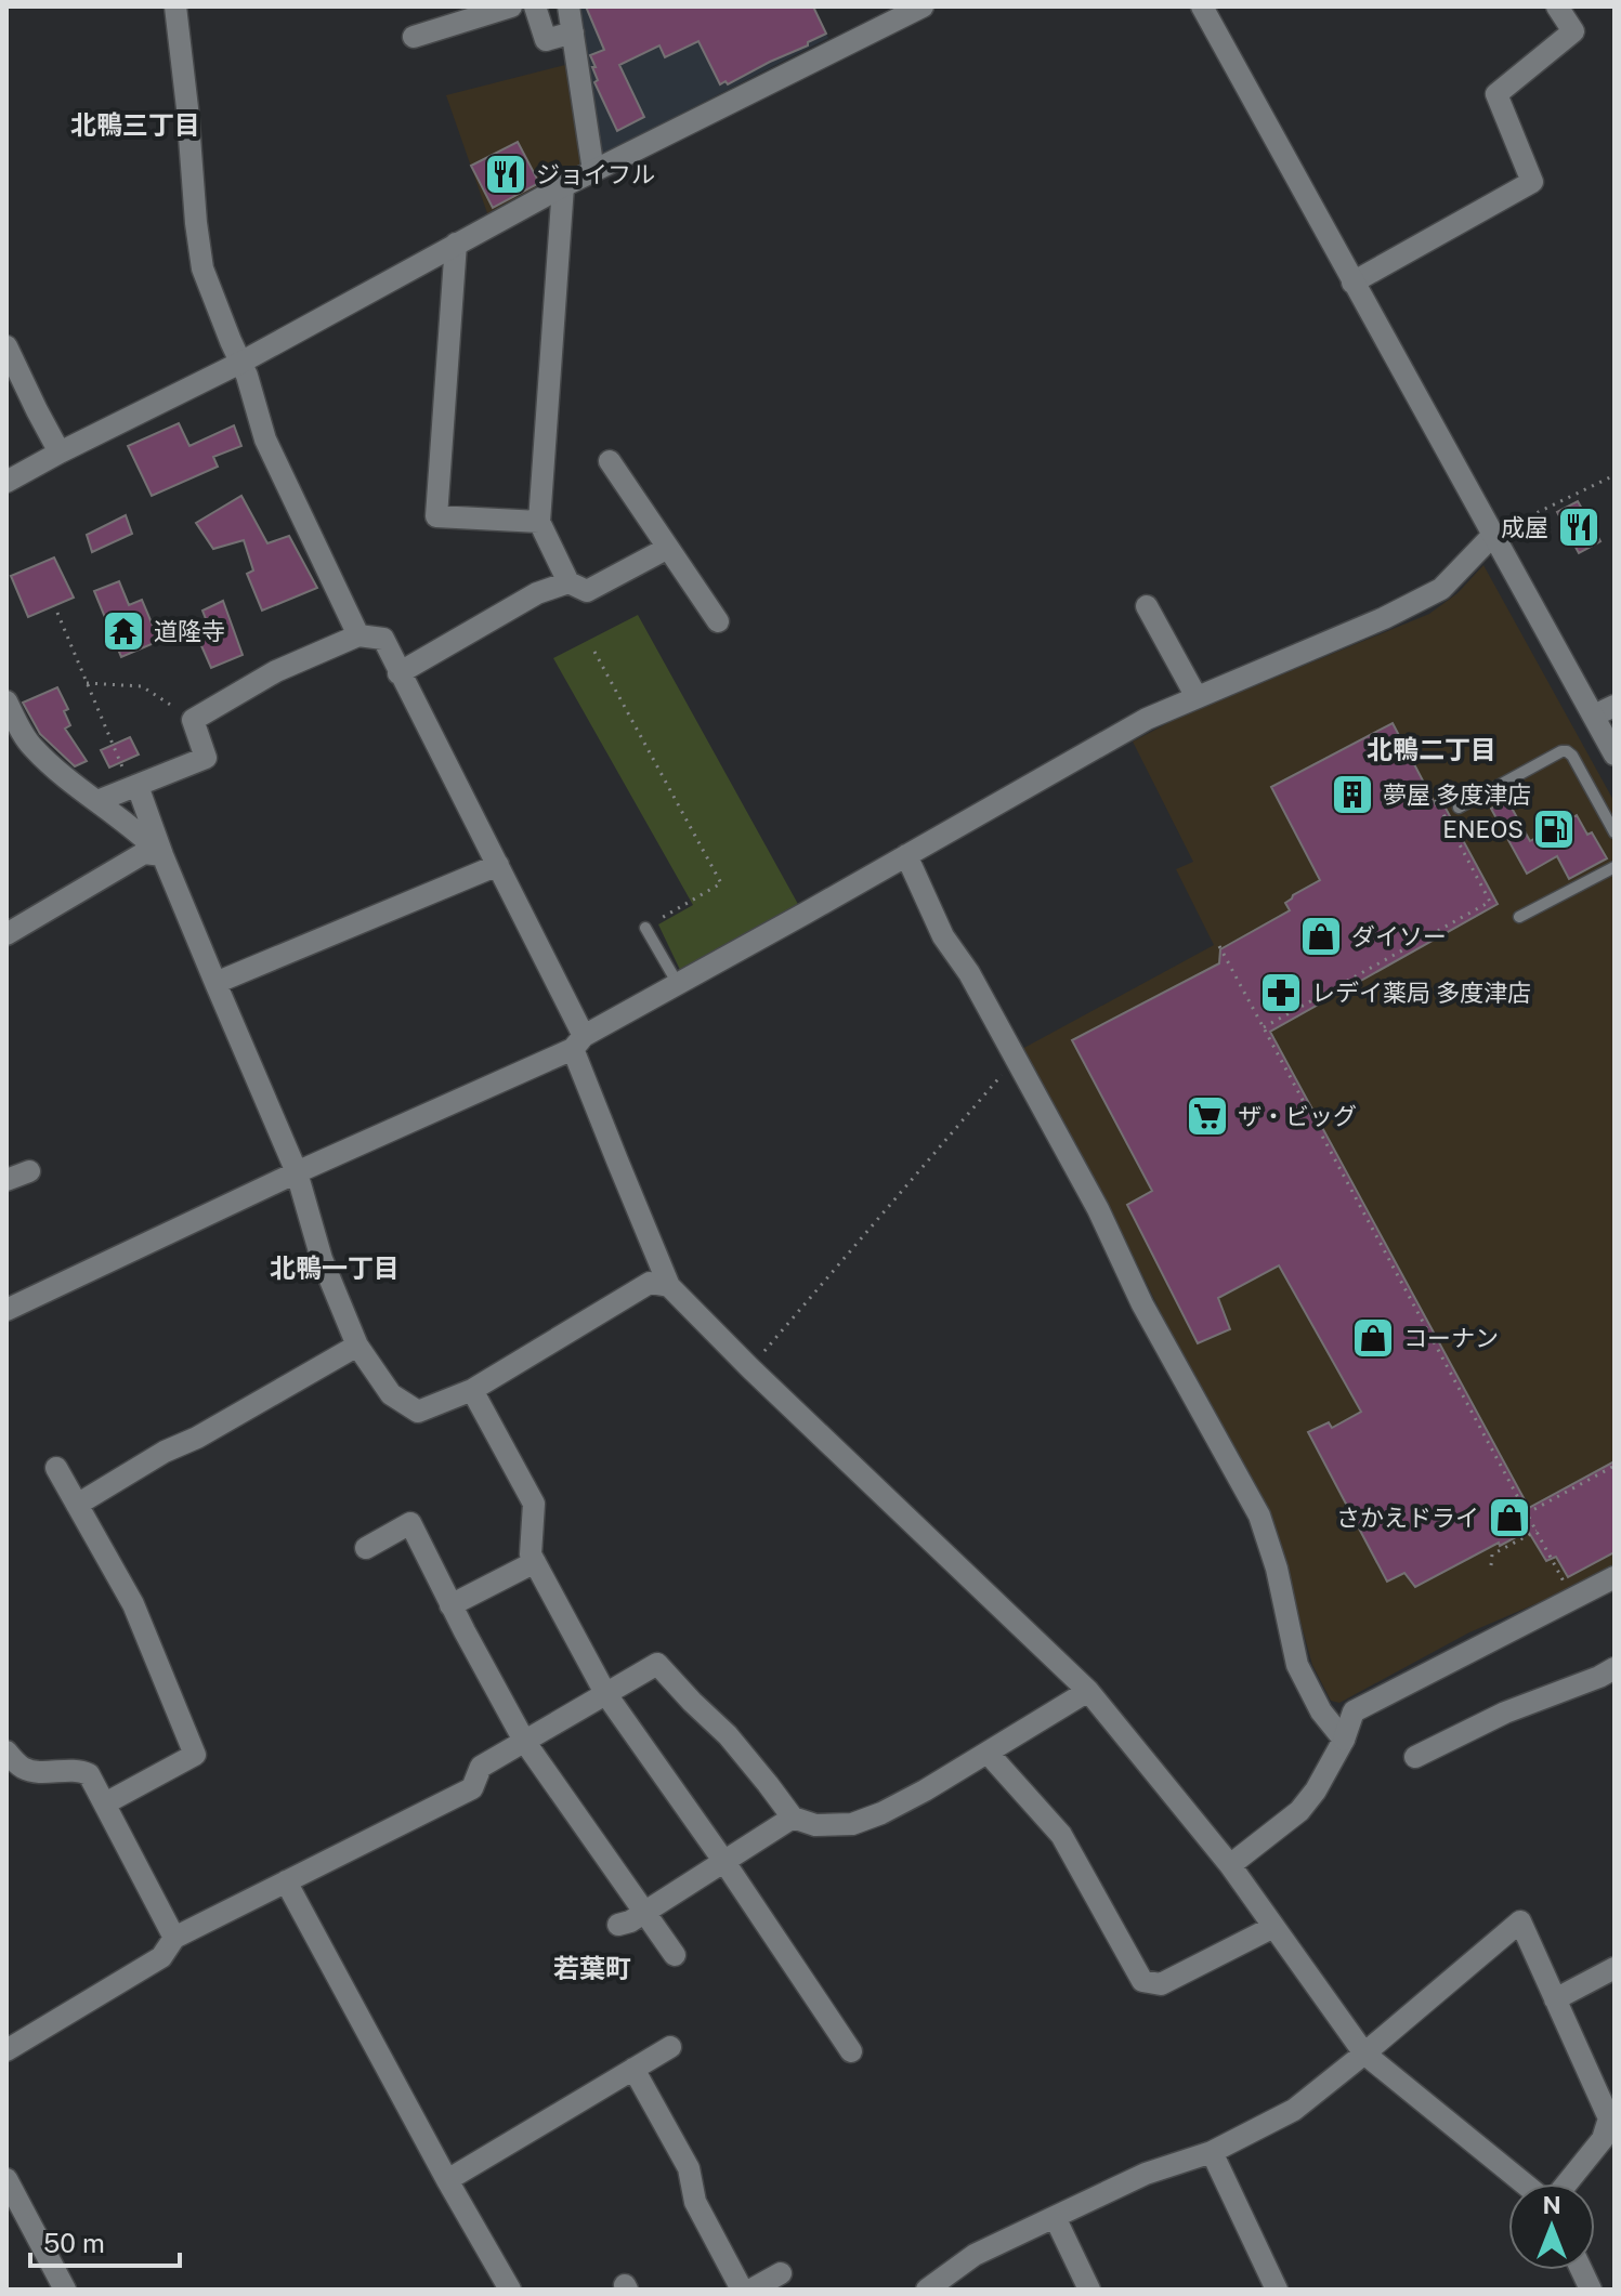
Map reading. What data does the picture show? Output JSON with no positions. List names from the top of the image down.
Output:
{
  "districts": [
    "北鴨三丁目",
    "北鴨二丁目",
    "北鴨一丁目",
    "若葉町"
  ],
  "places": {
    "restaurant": ["ジョイフル", "成屋"],
    "temple": ["道隆寺"],
    "building": ["夢屋 多度津店"],
    "fuel station": ["ENEOS"],
    "shop": ["ダイソー", "コーナン", "さかえドライ"],
    "pharmacy": ["レデイ薬局 多度津店"],
    "supermarket": ["ザ・ビッグ"]
  },
  "scale_bar": "50 m",
  "north": "top"
}
